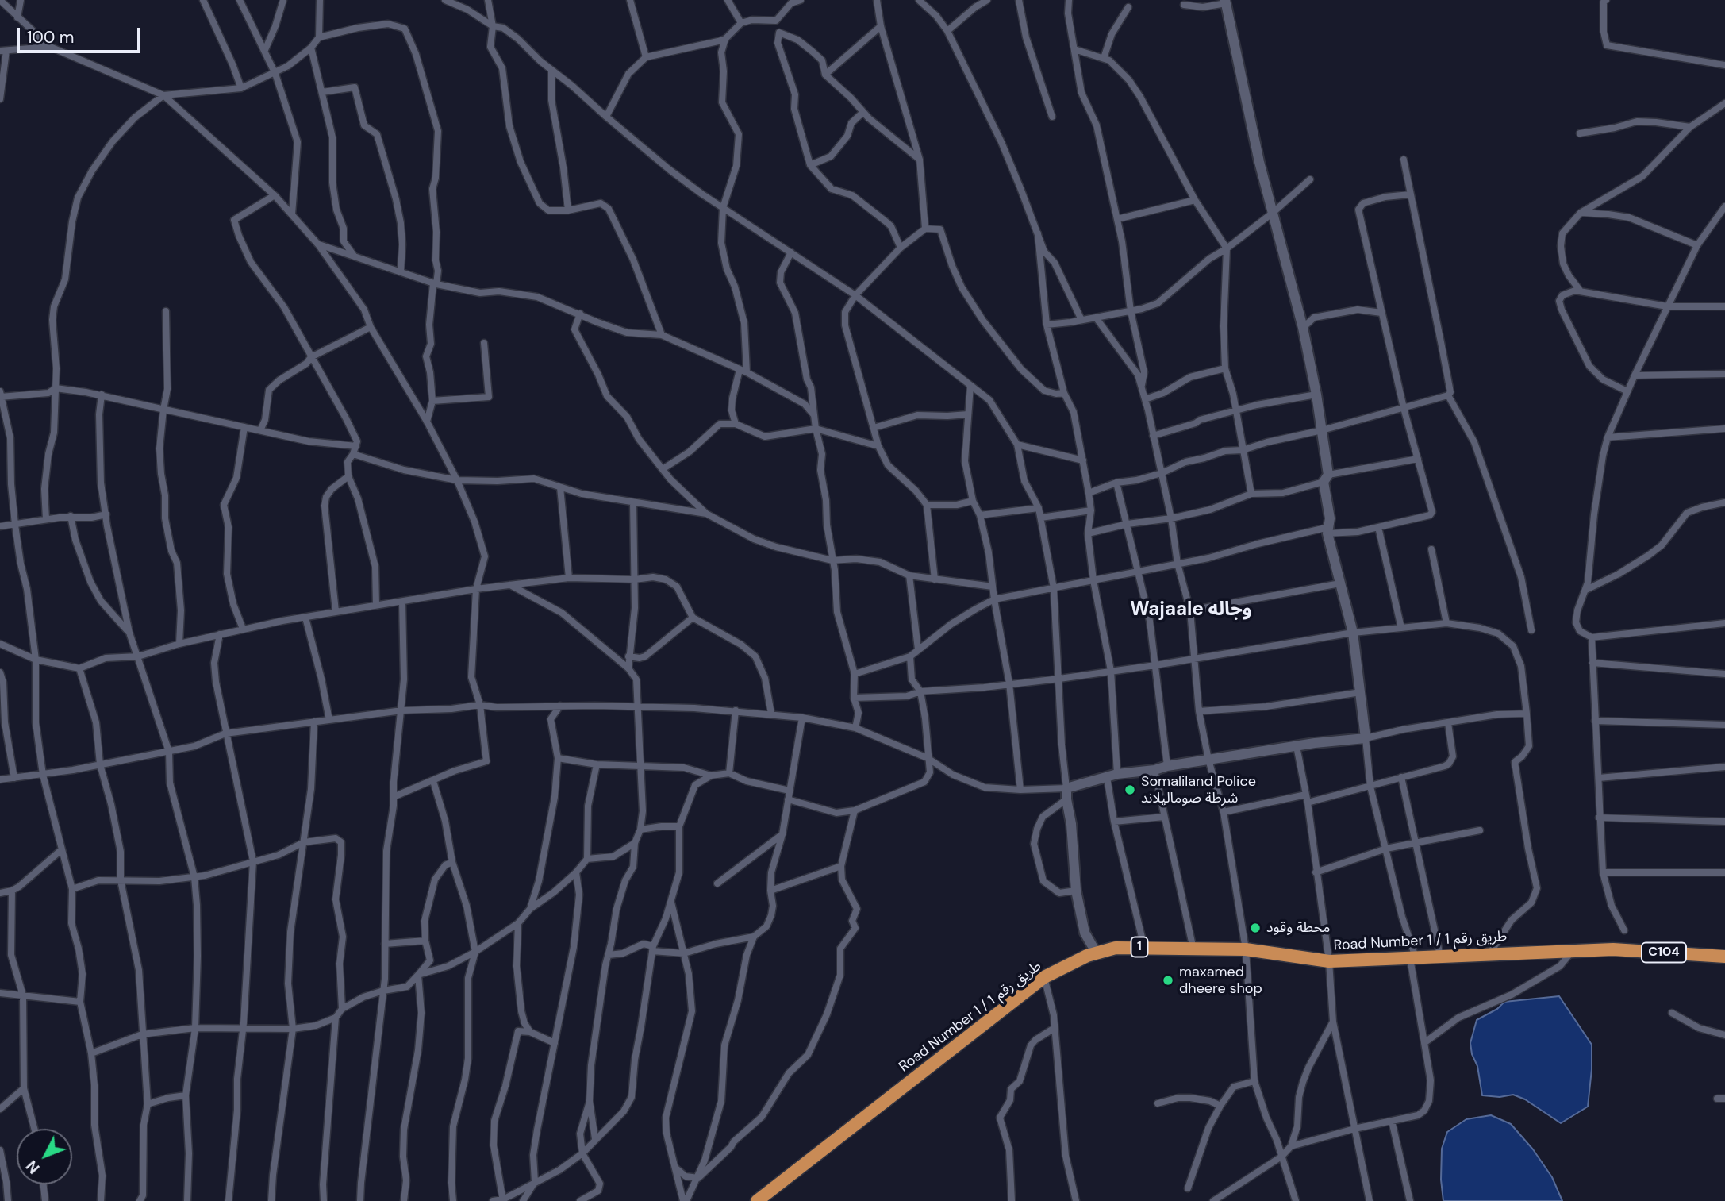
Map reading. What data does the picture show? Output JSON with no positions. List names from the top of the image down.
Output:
{
  "streets": {
    "highway": ["Road Number 1 / طريق رقم 1", "1", "C104"]
  },
  "crossings": [
    ["Road Number 1 / طريق رقم 1", "C104"]
  ],
  "districts": ["Wajaale وجاله"],
  "places": ["Somaliland Police شرطة صوماليلاند", "محطة وقود", "maxamed dheere shop"],
  "scale_bar": "100 m",
  "north": "bottom left"
}
